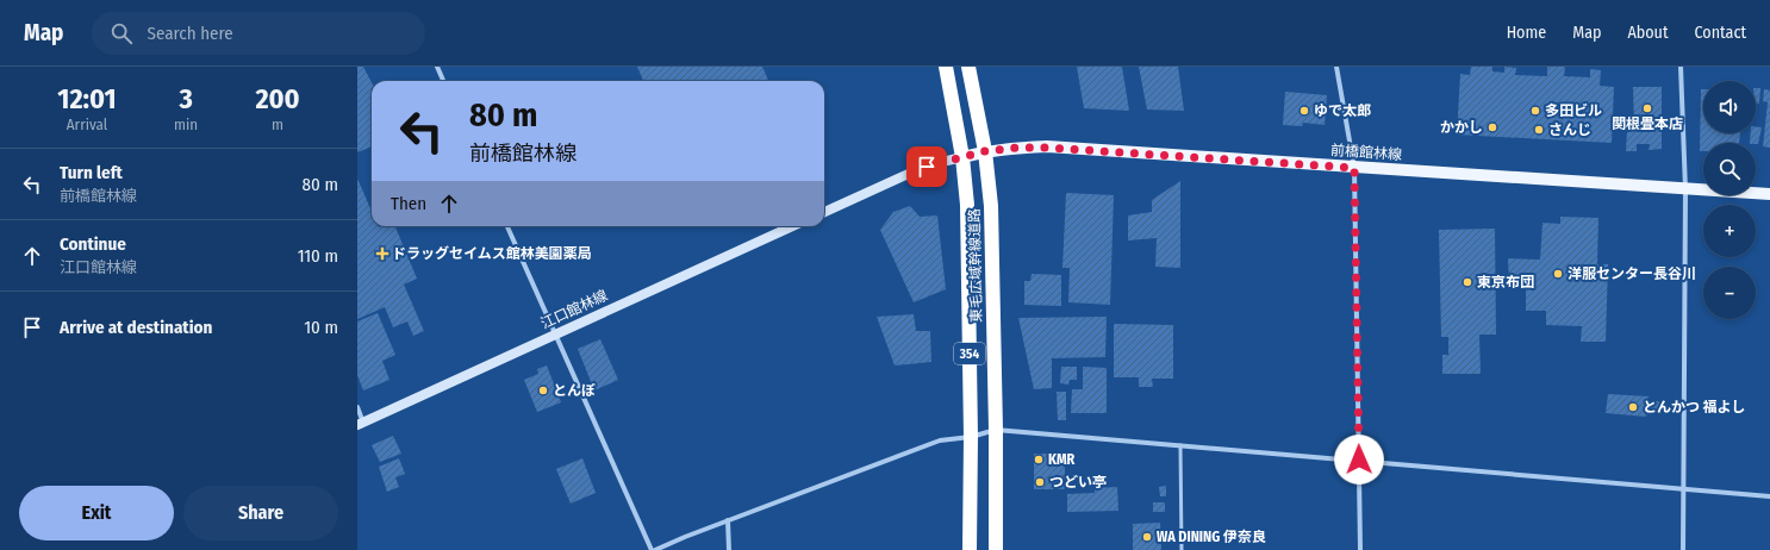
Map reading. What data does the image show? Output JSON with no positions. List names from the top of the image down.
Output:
{
  "streets": {
    "highway": ["東毛広域幹線道路", "354"],
    "main road": ["前橋館林線", "江口館林線"]
  },
  "crossings": [
    ["前橋館林線", "東毛広域幹線道路"]
  ],
  "places": {
    "other": [
      "関根畳本店",
      "ゆで太郎",
      "多田ビル",
      "かかし",
      "さんじ",
      "洋服センター長谷川",
      "東京布団",
      "とんぼ",
      "とんかつ 福よし",
      "KMR",
      "つどい亭",
      "WA DINING 伊奈良"
    ],
    "health": ["ドラッグセイムス館林美園薬局"]
  },
  "page": {
    "header": "Map",
    "search": "Search here",
    "nav": [
      "Home",
      "Map",
      "About",
      "Contact"
    ],
    "eta": [
      "12:01",
      "Arrival",
      "3",
      "min",
      "200",
      "m"
    ],
    "map_buttons": ["+", "−"],
    "turn": ["80 m", "前橋館林線"],
    "list": [
      {
        "name": "Turn left",
        "note": "前橋館林線",
        "value": "80 m"
      },
      {
        "name": "Continue",
        "note": "江口館林線",
        "value": "110 m"
      },
      {
        "name": "Arrive at destination",
        "value": "10 m"
      }
    ],
    "then": "Then",
    "buttons": ["Exit", "Share"]
  }
}
